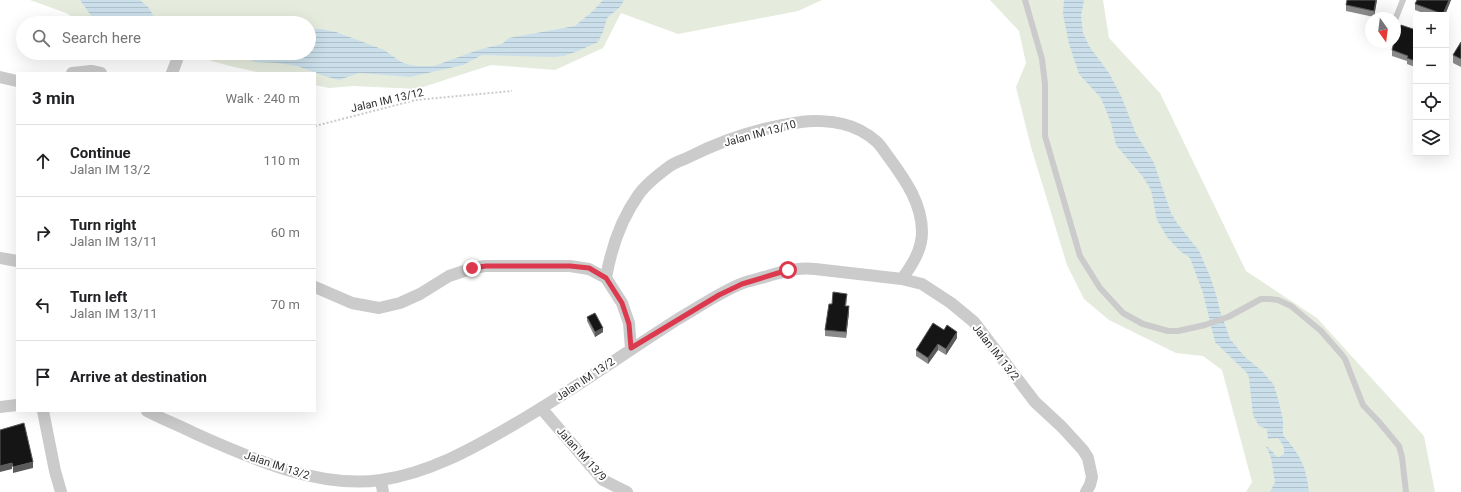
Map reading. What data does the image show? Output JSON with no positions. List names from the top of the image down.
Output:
{
  "streets": {
    "street": ["Jalan IM 13/10", "Jalan IM 13/2", "Jalan IM 13/9"],
    "path": ["Jalan IM 13/12"]
  },
  "crossings": [
    ["Jalan IM 13/10", "Jalan IM 13/2"],
    ["Jalan IM 13/2", "Jalan IM 13/9"]
  ],
  "north": "bottom",
  "page": {
    "map_buttons": ["+", "−"],
    "search": "Search here",
    "heading": ["3 min", "Walk · 240 m"],
    "list": [
      ["Continue", "Jalan IM 13/2", "110 m"],
      ["Turn right", "Jalan IM 13/11", "60 m"],
      ["Turn left", "Jalan IM 13/11", "70 m"],
      "Arrive at destination"
    ]
  }
}
